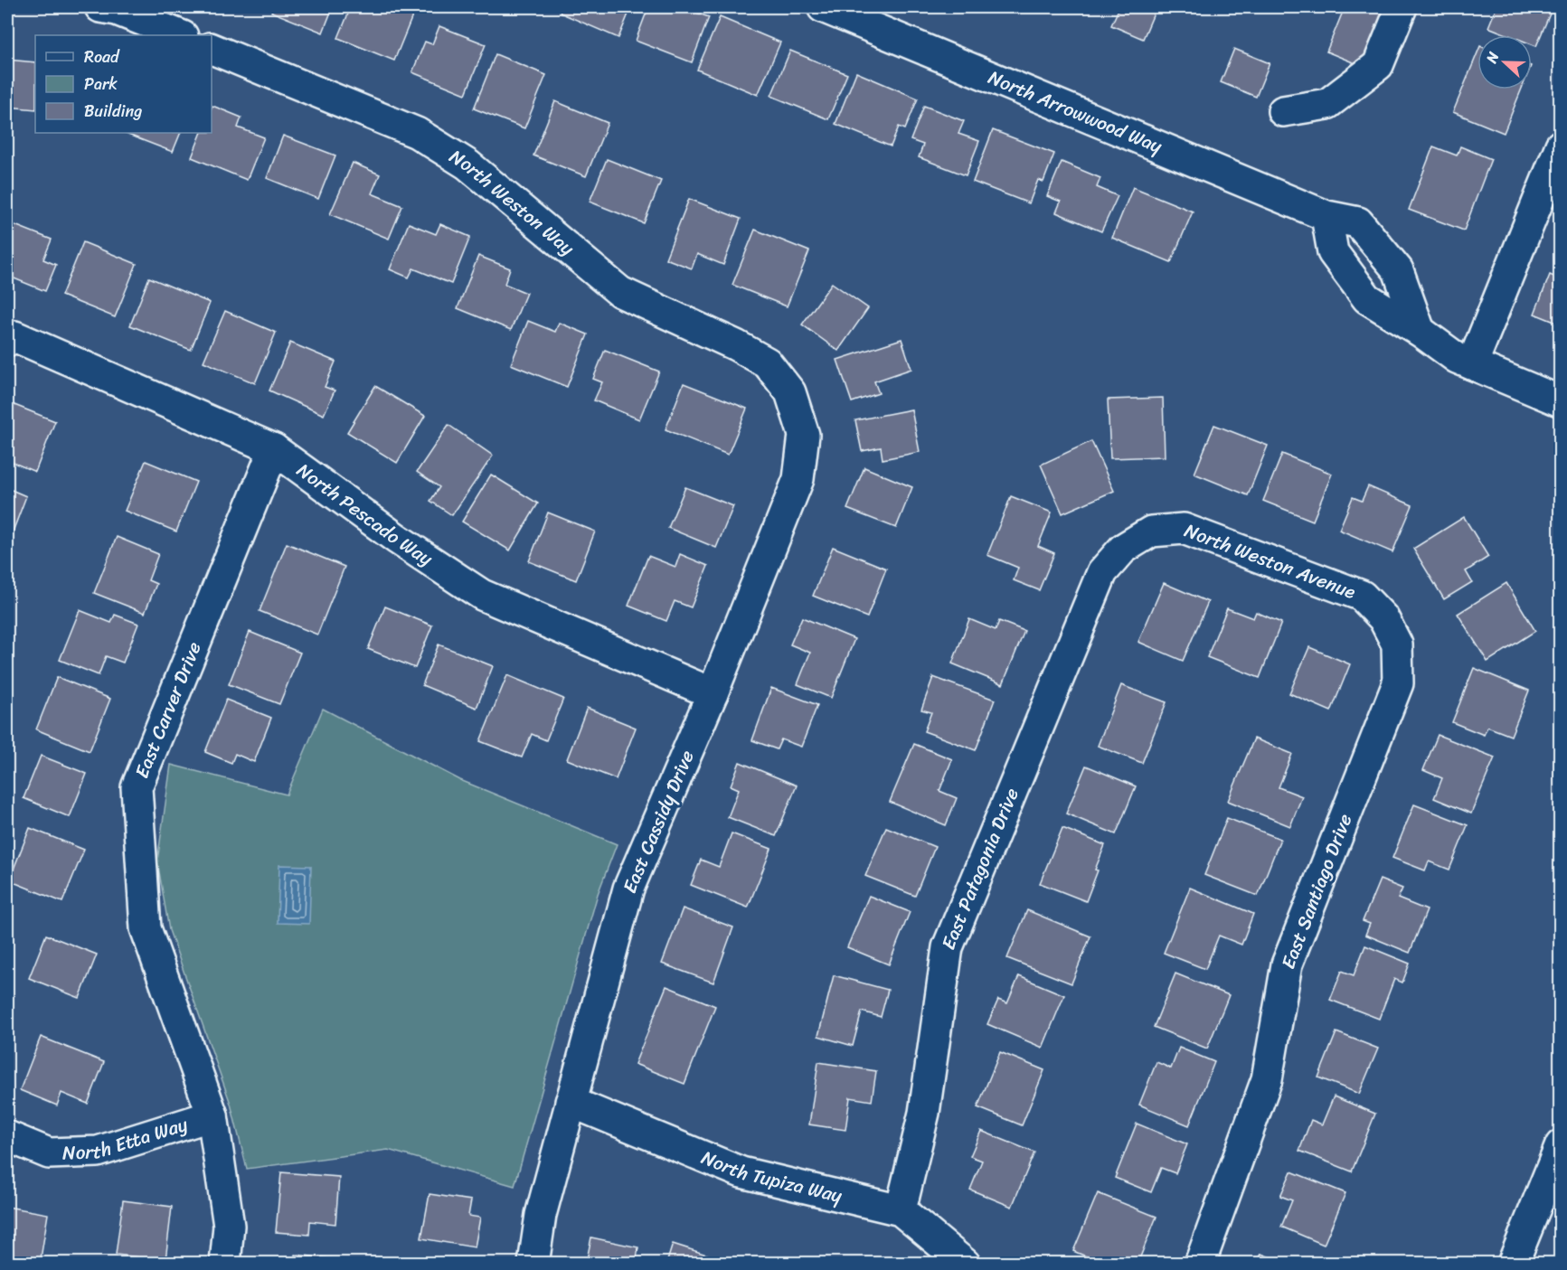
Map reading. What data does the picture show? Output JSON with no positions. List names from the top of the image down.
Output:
{
  "streets": {
    "street": [
      "North Arrowwood Way",
      "North Weston Way",
      "North Pescado Way",
      "North Weston Avenue",
      "East Carver Drive",
      "East Cassidy Drive",
      "East Patagonia Drive",
      "East Santiago Drive",
      "North Etta Way",
      "North Tupiza Way"
    ]
  },
  "crossings": [
    ["North Weston Way", "East Cassidy Drive"],
    ["North Pescado Way", "East Carver Drive"],
    ["North Pescado Way", "East Cassidy Drive"],
    ["North Weston Avenue", "East Patagonia Drive"],
    ["North Weston Avenue", "East Santiago Drive"],
    ["East Carver Drive", "North Etta Way"],
    ["East Cassidy Drive", "North Tupiza Way"],
    ["East Patagonia Drive", "North Tupiza Way"]
  ],
  "legend": ["Road", "Park", "Building"],
  "north": "left"
}
